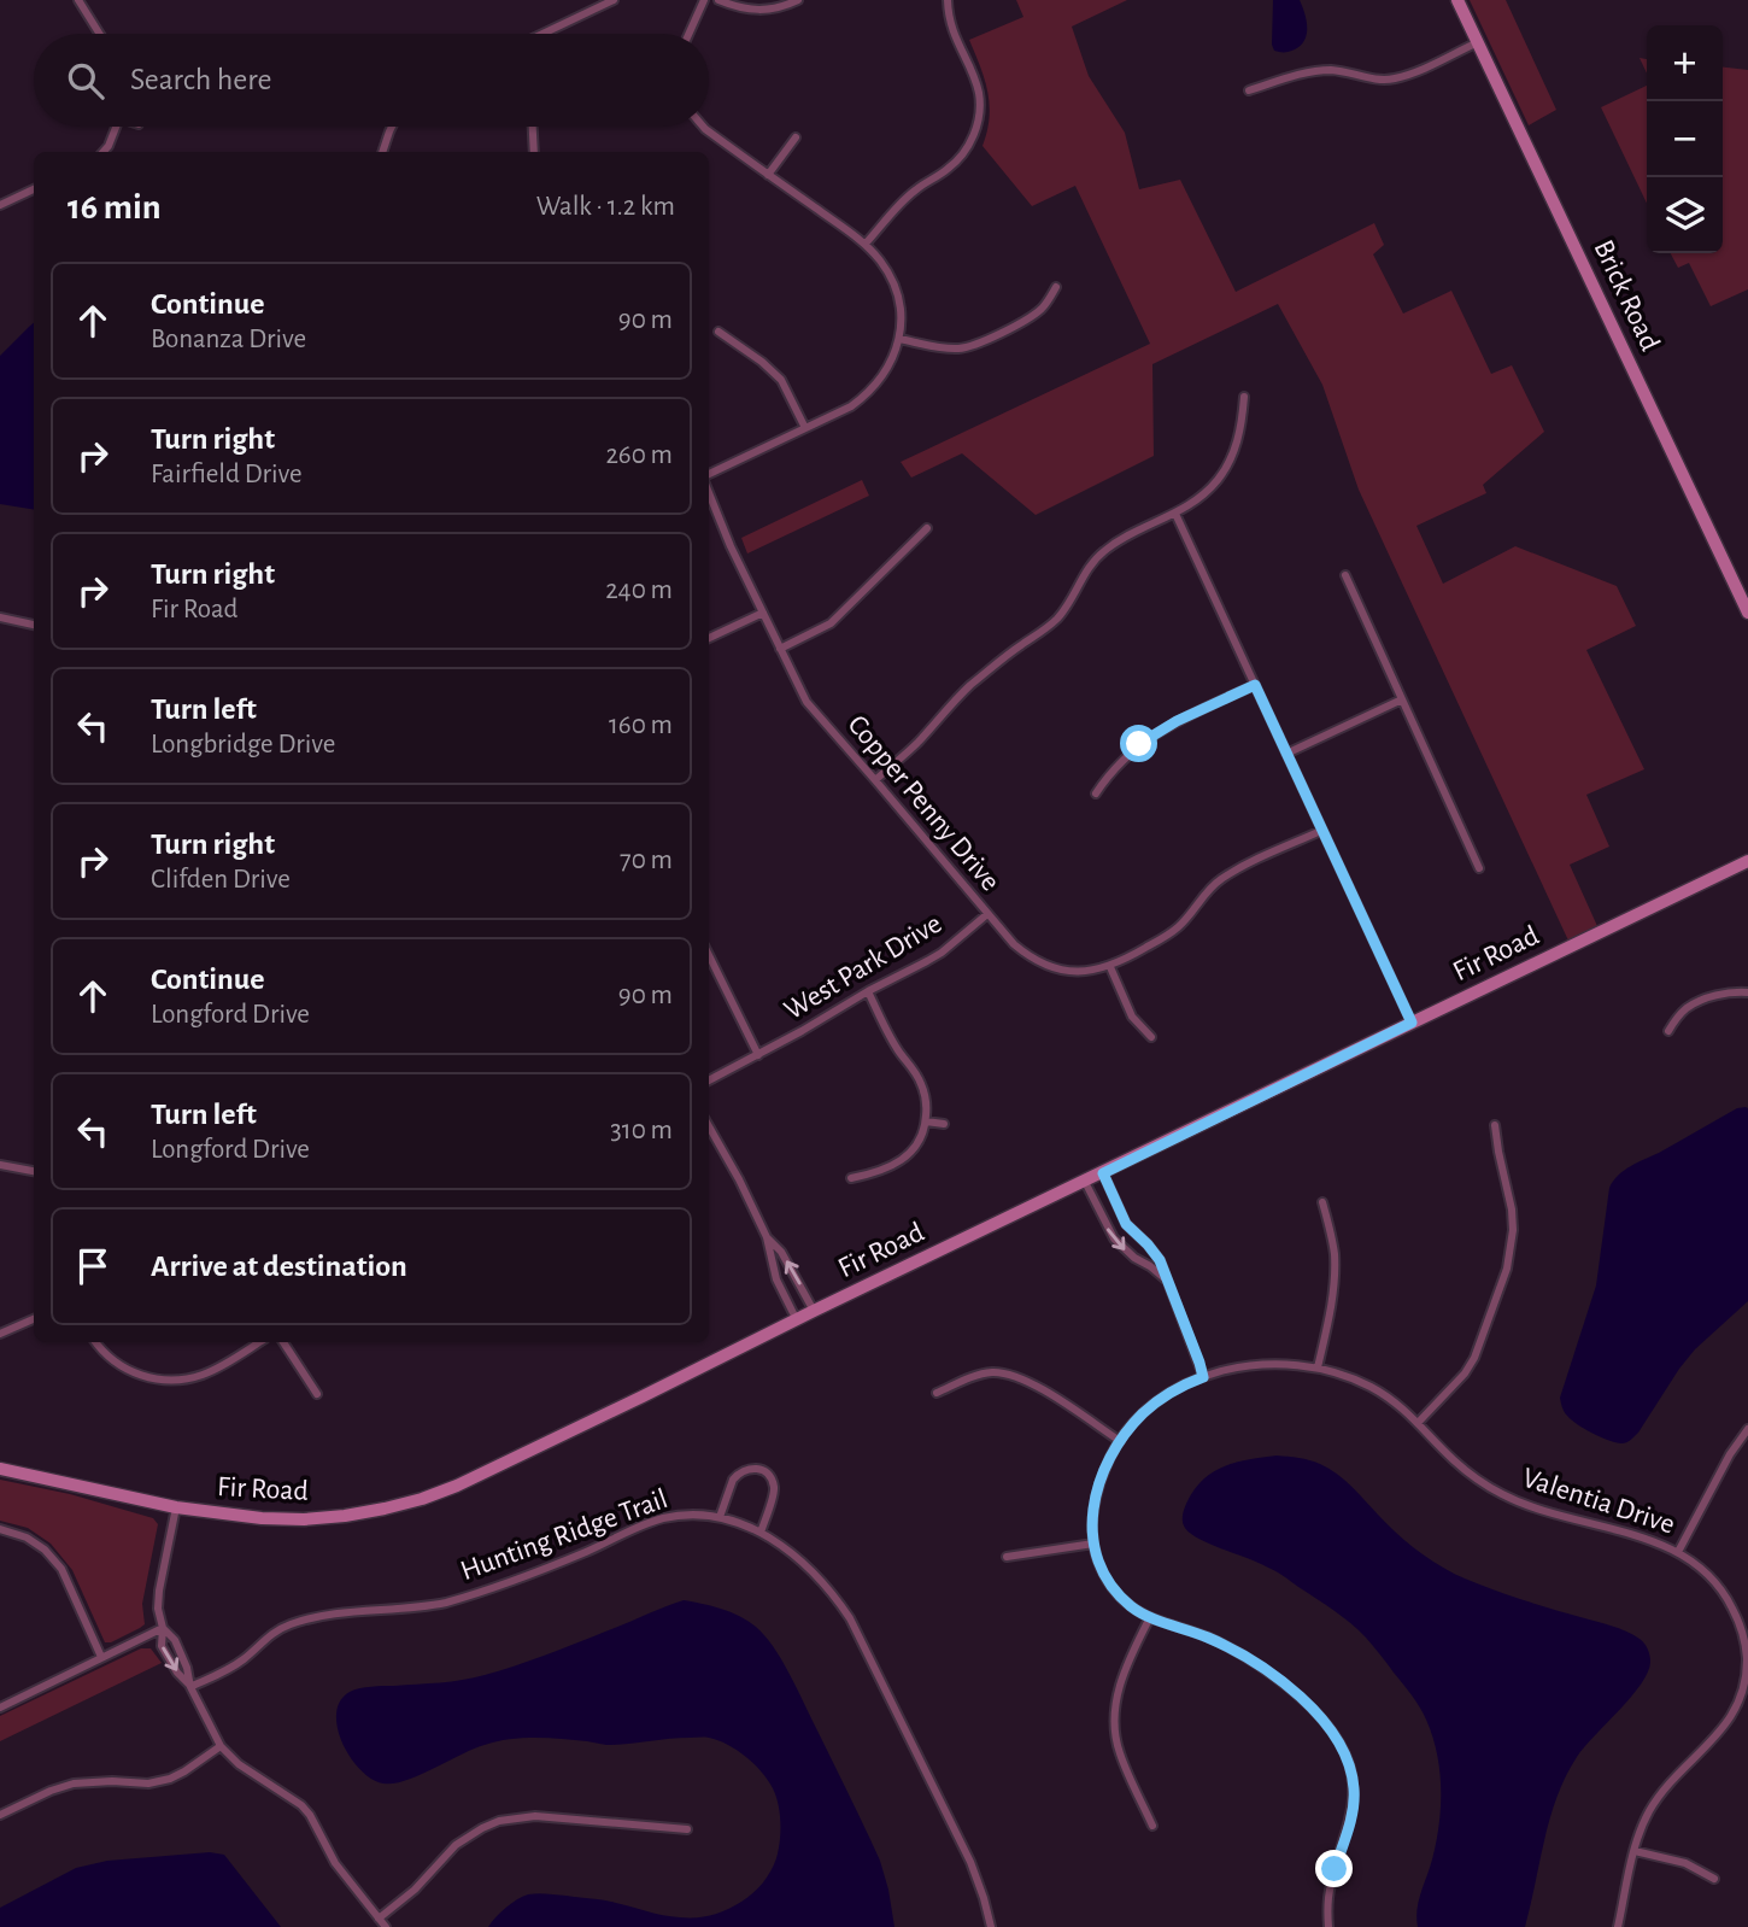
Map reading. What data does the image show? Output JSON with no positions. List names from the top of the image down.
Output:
{
  "streets": {
    "street": [
      "Brick Road",
      "Copper Penny Drive",
      "Fir Road",
      "West Park Drive",
      "Valentia Drive",
      "Hunting Ridge Trail"
    ]
  },
  "crossings": [
    ["Copper Penny Drive", "West Park Drive"]
  ],
  "page": {
    "map_buttons": ["+", "−"],
    "search": "Search here",
    "heading": ["16 min", "Walk · 1.2 km"],
    "list": [
      ["Continue", "Bonanza Drive", "90 m"],
      ["Turn right", "Fairfield Drive", "260 m"],
      ["Turn right", "Fir Road", "240 m"],
      ["Turn left", "Longbridge Drive", "160 m"],
      ["Turn right", "Clifden Drive", "70 m"],
      ["Continue", "Longford Drive", "90 m"],
      ["Turn left", "Longford Drive", "310 m"],
      "Arrive at destination"
    ]
  }
}
